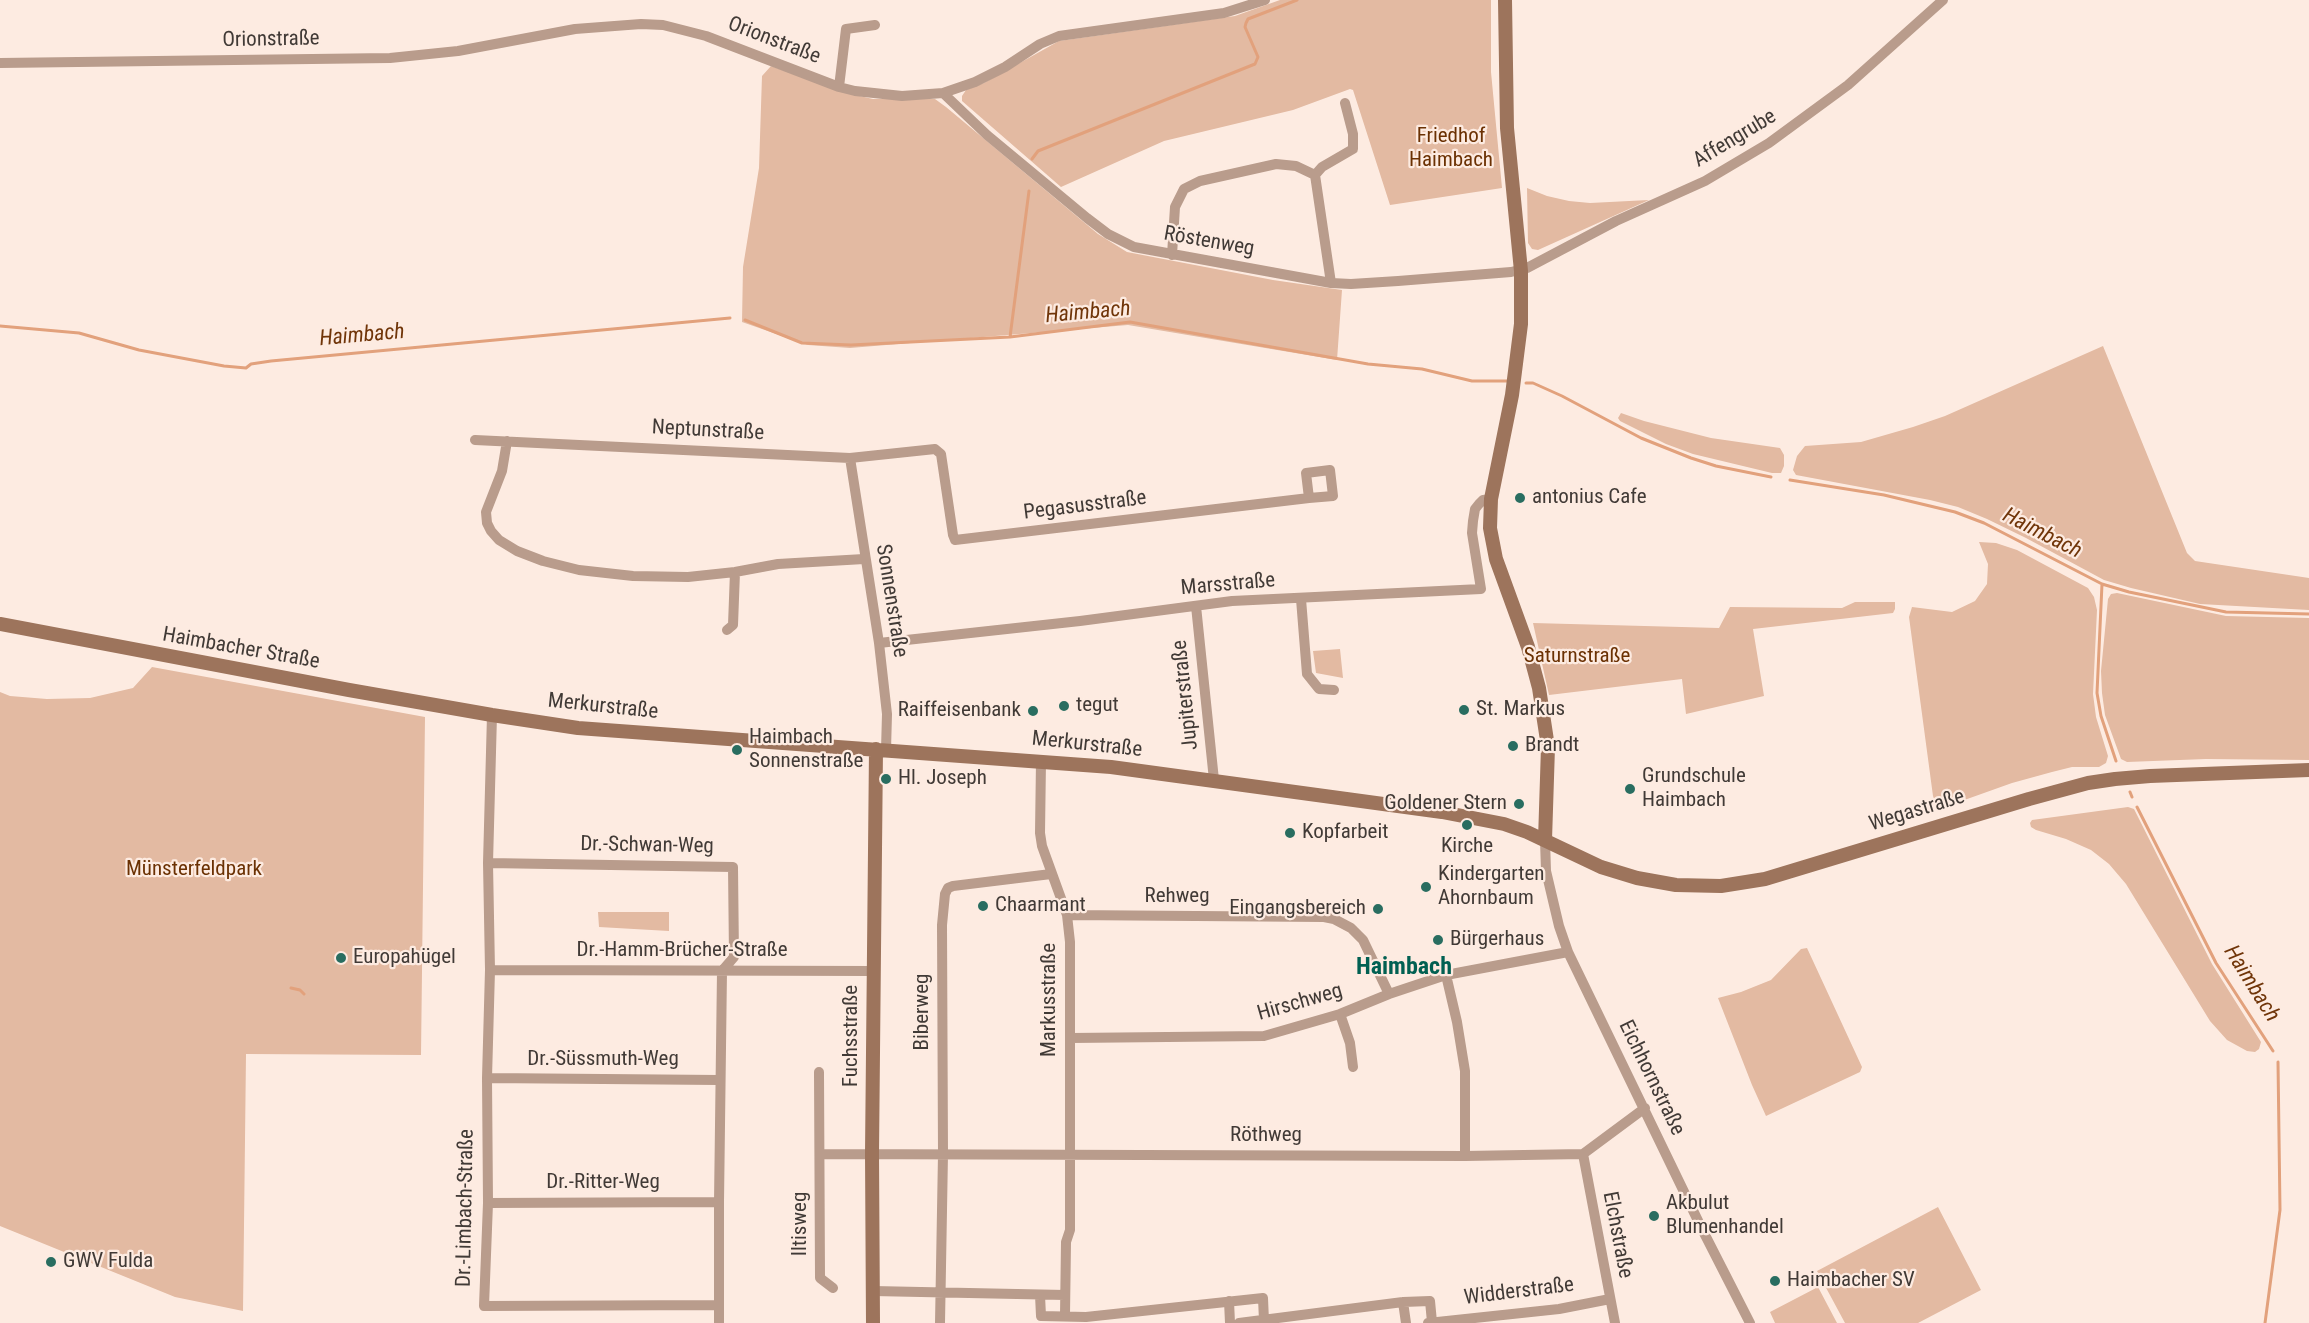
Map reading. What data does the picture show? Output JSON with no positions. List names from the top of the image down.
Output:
{
  "streets": {
    "main road": [
      "Haimbacher Straße",
      "Merkurstraße",
      "Wegastraße",
      "Fuchsstraße"
    ],
    "street": [
      "Orionstraße",
      "Affengrube",
      "Röstenweg",
      "Neptunstraße",
      "Pegasusstraße",
      "Marsstraße",
      "Sonnenstraße",
      "Jupiterstraße",
      "Dr.-Schwan-Weg",
      "Rehweg",
      "Dr.-Hamm-Brücher-Straße",
      "Markusstraße",
      "Hirschweg",
      "Biberweg",
      "Dr.-Süssmuth-Weg",
      "Eichhornstraße",
      "Röthweg",
      "Dr.-Ritter-Weg",
      "Dr.-Limbach-Straße",
      "Iltisweg",
      "Elchstraße",
      "Widderstraße"
    ]
  },
  "crossings": [
    ["Orionstraße", "Röstenweg"],
    ["Affengrube", "Röstenweg"],
    ["Neptunstraße", "Pegasusstraße"],
    ["Neptunstraße", "Sonnenstraße"],
    ["Marsstraße", "Sonnenstraße"],
    ["Marsstraße", "Jupiterstraße"],
    ["Sonnenstraße", "Merkurstraße"],
    ["Sonnenstraße", "Fuchsstraße"],
    ["Haimbacher Straße", "Merkurstraße"],
    ["Jupiterstraße", "Merkurstraße"],
    ["Merkurstraße", "Wegastraße"],
    ["Merkurstraße", "Markusstraße"],
    ["Merkurstraße", "Fuchsstraße"],
    ["Merkurstraße", "Eichhornstraße"],
    ["Merkurstraße", "Dr.-Limbach-Straße"],
    ["Wegastraße", "Eichhornstraße"],
    ["Dr.-Schwan-Weg", "Dr.-Hamm-Brücher-Straße"],
    ["Dr.-Schwan-Weg", "Dr.-Limbach-Straße"],
    ["Rehweg", "Markusstraße"],
    ["Rehweg", "Hirschweg"],
    ["Dr.-Hamm-Brücher-Straße", "Fuchsstraße"],
    ["Dr.-Hamm-Brücher-Straße", "Dr.-Limbach-Straße"],
    ["Markusstraße", "Hirschweg"],
    ["Markusstraße", "Biberweg"],
    ["Markusstraße", "Röthweg"],
    ["Hirschweg", "Eichhornstraße"],
    ["Biberweg", "Röthweg"],
    ["Fuchsstraße", "Röthweg"],
    ["Dr.-Süssmuth-Weg", "Dr.-Limbach-Straße"],
    ["Röthweg", "Elchstraße"],
    ["Dr.-Ritter-Weg", "Dr.-Limbach-Straße"],
    ["Elchstraße", "Widderstraße"]
  ],
  "districts": ["Haimbach"],
  "water": ["Haimbach"],
  "parks": ["Friedhof Haimbach", "Saturnstraße", "Münsterfeldpark"],
  "places": [
    "antonius Cafe",
    "tegut",
    "St. Markus",
    "Raiffeisenbank",
    "Brandt",
    "Haimbach Sonnenstraße",
    "Hl. Joseph",
    "Grundschule Haimbach",
    "Goldener Stern",
    "Kirche",
    "Kopfarbeit",
    "Kindergarten Ahornbaum",
    "Chaarmant",
    "Eingangsbereich",
    "Bürgerhaus",
    "Europahügel",
    "Akbulut Blumenhandel",
    "GWV Fulda",
    "Haimbacher SV"
  ]
}
